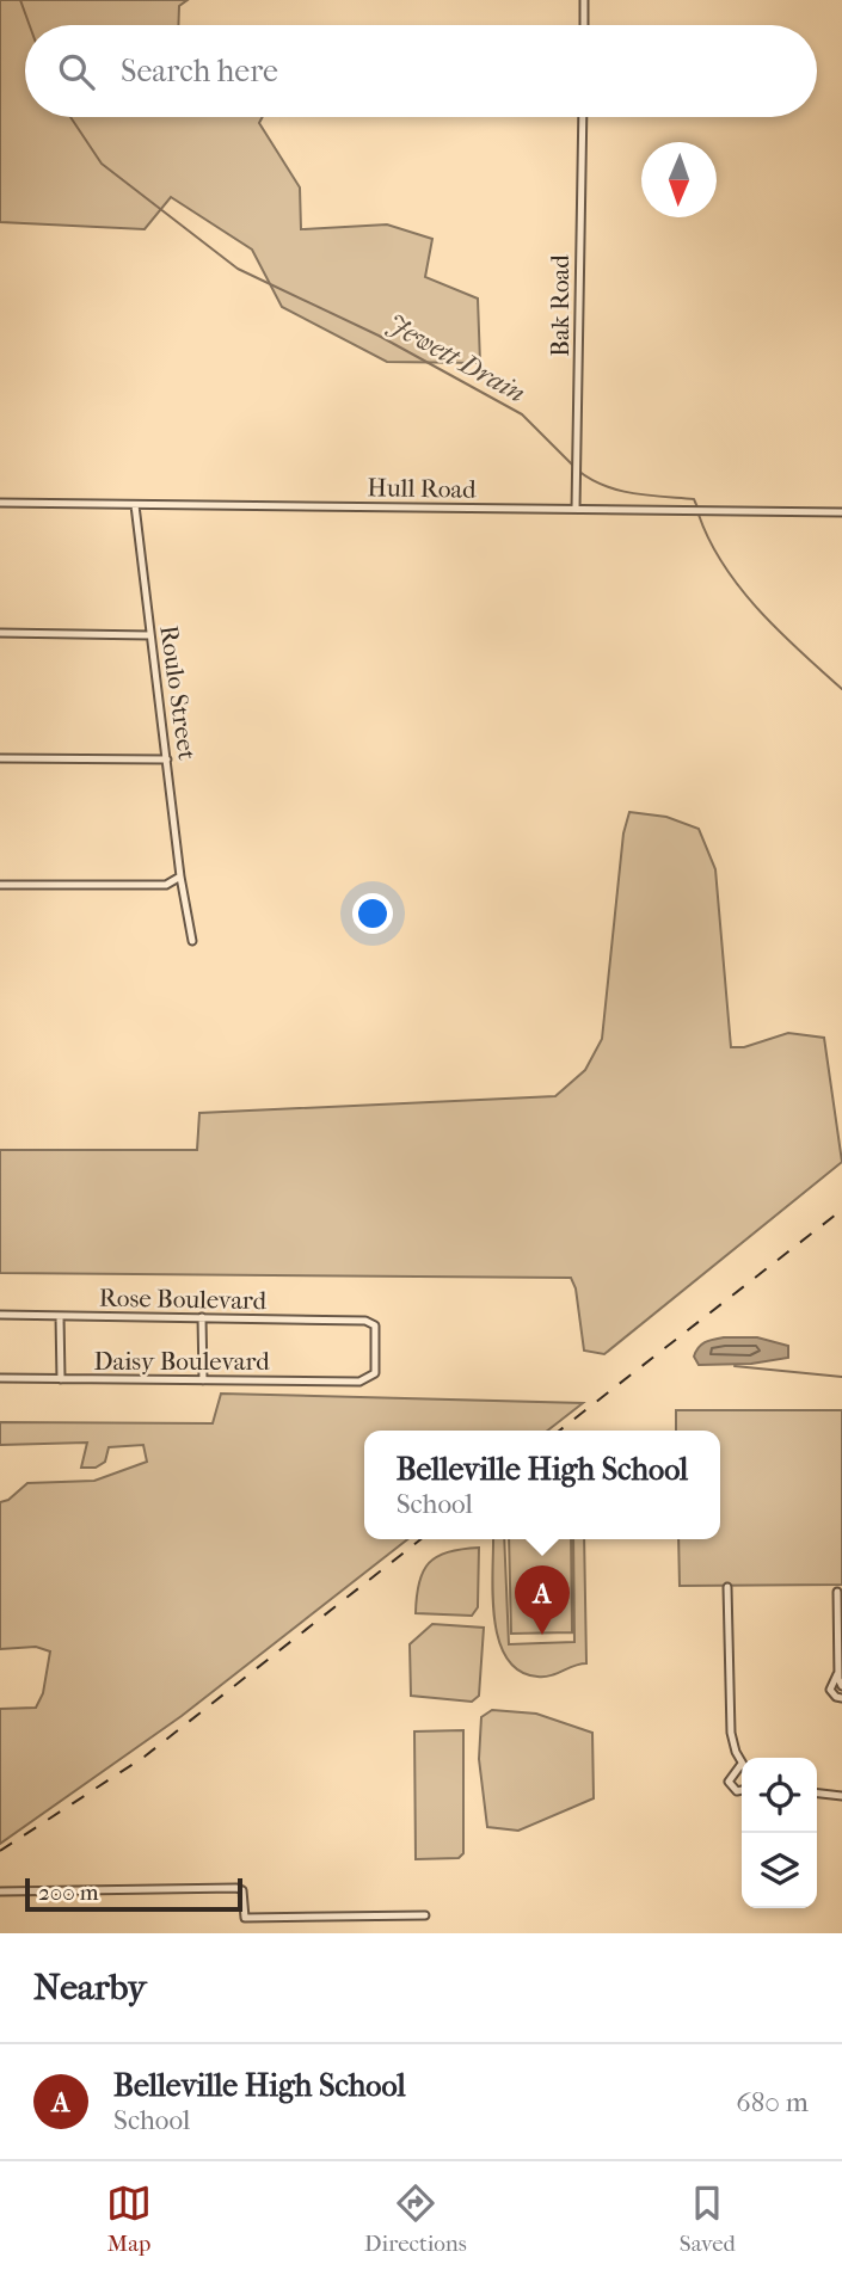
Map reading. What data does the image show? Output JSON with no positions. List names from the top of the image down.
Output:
{
  "streets": {
    "street": [
      "Bak Road",
      "Hull Road",
      "Roulo Street",
      "Rose Boulevard",
      "Daisy Boulevard"
    ]
  },
  "crossings": [
    ["Bak Road", "Hull Road"],
    ["Hull Road", "Roulo Street"],
    ["Rose Boulevard", "Daisy Boulevard"]
  ],
  "water": ["Jewett Drain"],
  "scale_bar": "200 m",
  "north": "bottom",
  "page": {
    "search": "Search here",
    "popup": ["Belleville High School", "School"],
    "pins": "A",
    "scale": "200 m",
    "heading": "Nearby",
    "list": [
      {
        "mark": "A",
        "name": "Belleville High School",
        "note": "School",
        "value": "680 m"
      }
    ],
    "nav": ["Map", "Directions", "Saved"]
  }
}
